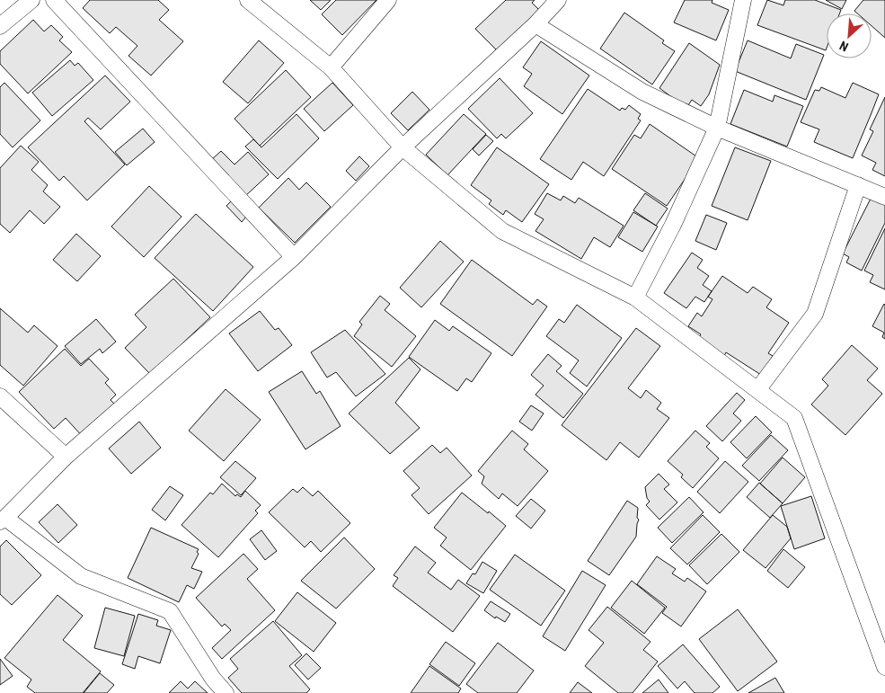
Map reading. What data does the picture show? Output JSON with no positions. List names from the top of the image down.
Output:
{
  "north": "bottom left"
}
